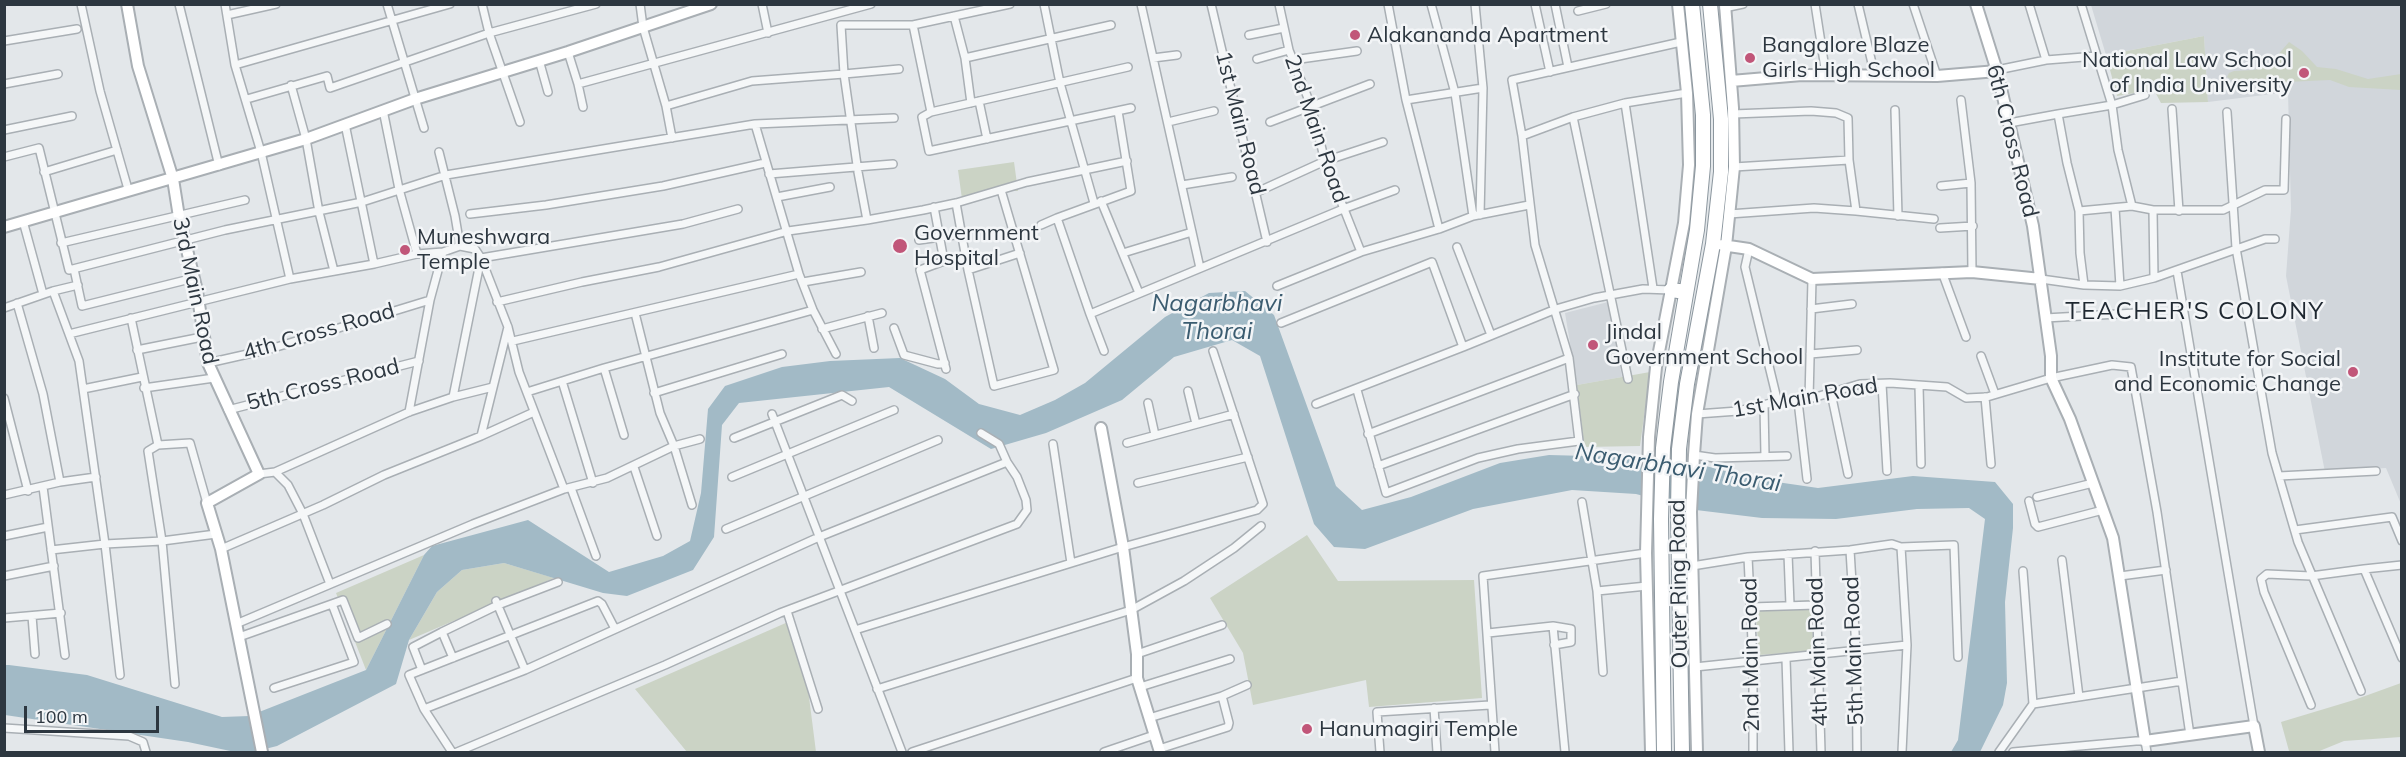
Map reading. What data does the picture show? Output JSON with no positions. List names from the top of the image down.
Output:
{
  "streets": {
    "highway": ["Outer Ring Road"],
    "street": [
      "1st Main Road",
      "2nd Main Road",
      "6th Cross Road",
      "3rd Main Road",
      "4th Cross Road",
      "5th Cross Road",
      "5th Main Road",
      "4th Main Road"
    ]
  },
  "crossings": [
    ["1st Main Road", "6th Cross Road"],
    ["3rd Main Road", "4th Cross Road"],
    ["3rd Main Road", "5th Cross Road"]
  ],
  "districts": ["TEACHER'S COLONY"],
  "water": ["Nagarbhavi Thorai"],
  "places": [
    "Alakananda Apartment",
    "Bangalore Blaze Girls High School",
    "National Law School of India University",
    "Government Hospital",
    "Muneshwara Temple",
    "Jindal Government School",
    "Institute for Social and Economic Change",
    "Hanumagiri Temple"
  ],
  "scale_bar": "100 m"
}
